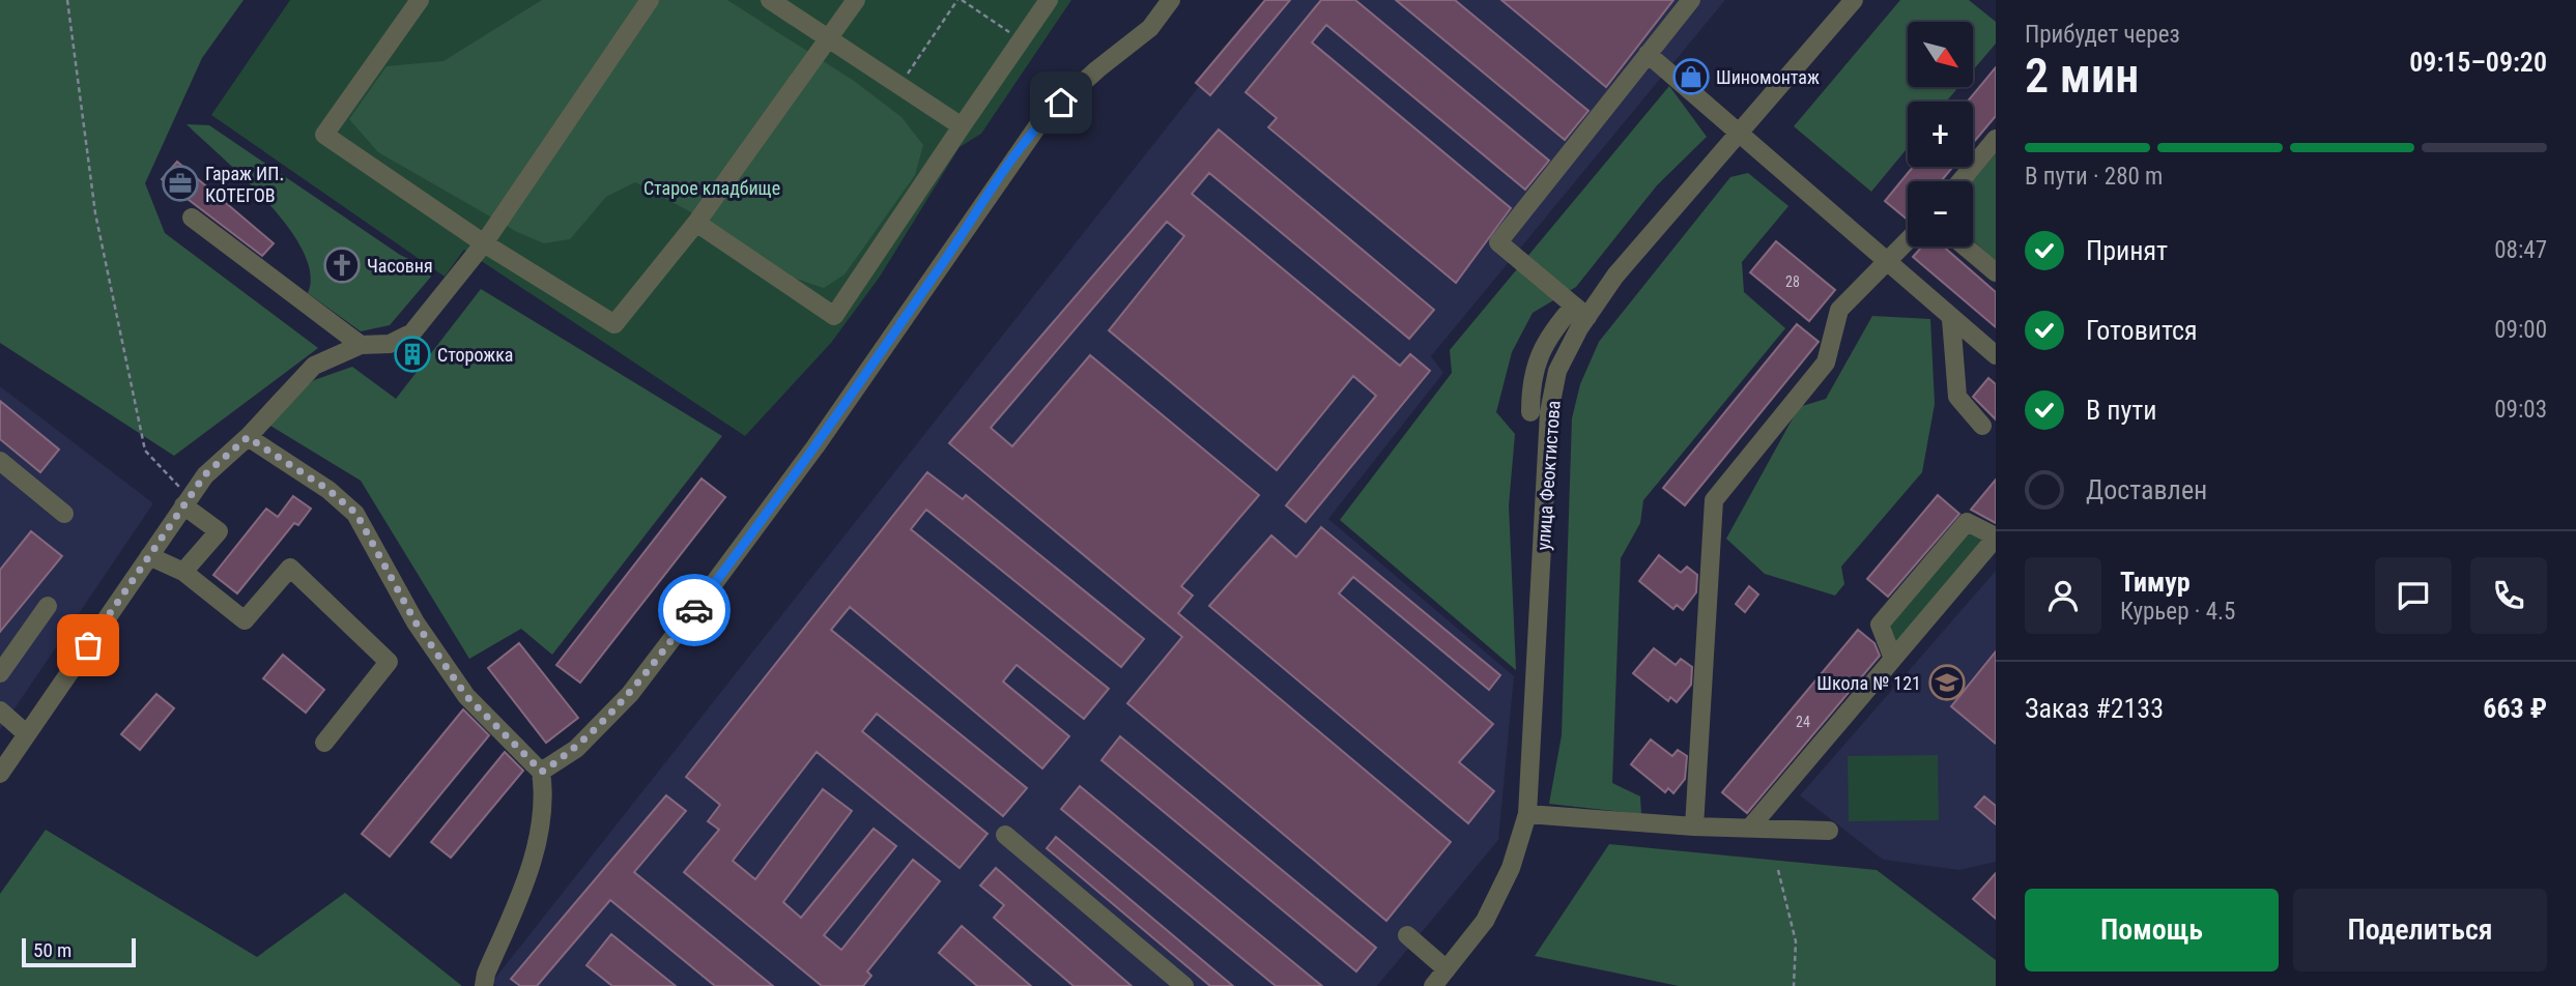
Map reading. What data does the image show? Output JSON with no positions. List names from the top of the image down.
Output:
{
  "streets": {
    "street": ["улица Феоктистова"]
  },
  "parks": ["Старое кладбище"],
  "places": {
    "shop": ["Шиномонтаж"],
    "office": ["Гараж ИП. КОТЕГОВ"],
    "church": ["Часовня"],
    "building": ["Сторожка"],
    "school or university": ["Школа № 121"]
  },
  "house_numbers": ["28", "24"],
  "scale_bar": "50 m",
  "north": "bottom right",
  "page": {
    "heading": ["2 мин", "Прибудет через", "09:15–09:20"],
    "panel": [
      "Тимур",
      "Курьер · 4.5",
      "Заказ #2133",
      "663 ₽"
    ],
    "map_buttons": ["+", "−"],
    "bar": "В пути · 280 m",
    "list": [
      ["Принят", "08:47"],
      ["Готовится", "09:00"],
      ["В пути", "09:03"],
      "Доставлен"
    ],
    "buttons": ["Помощь", "Поделиться"],
    "scale": "50 m"
  }
}
